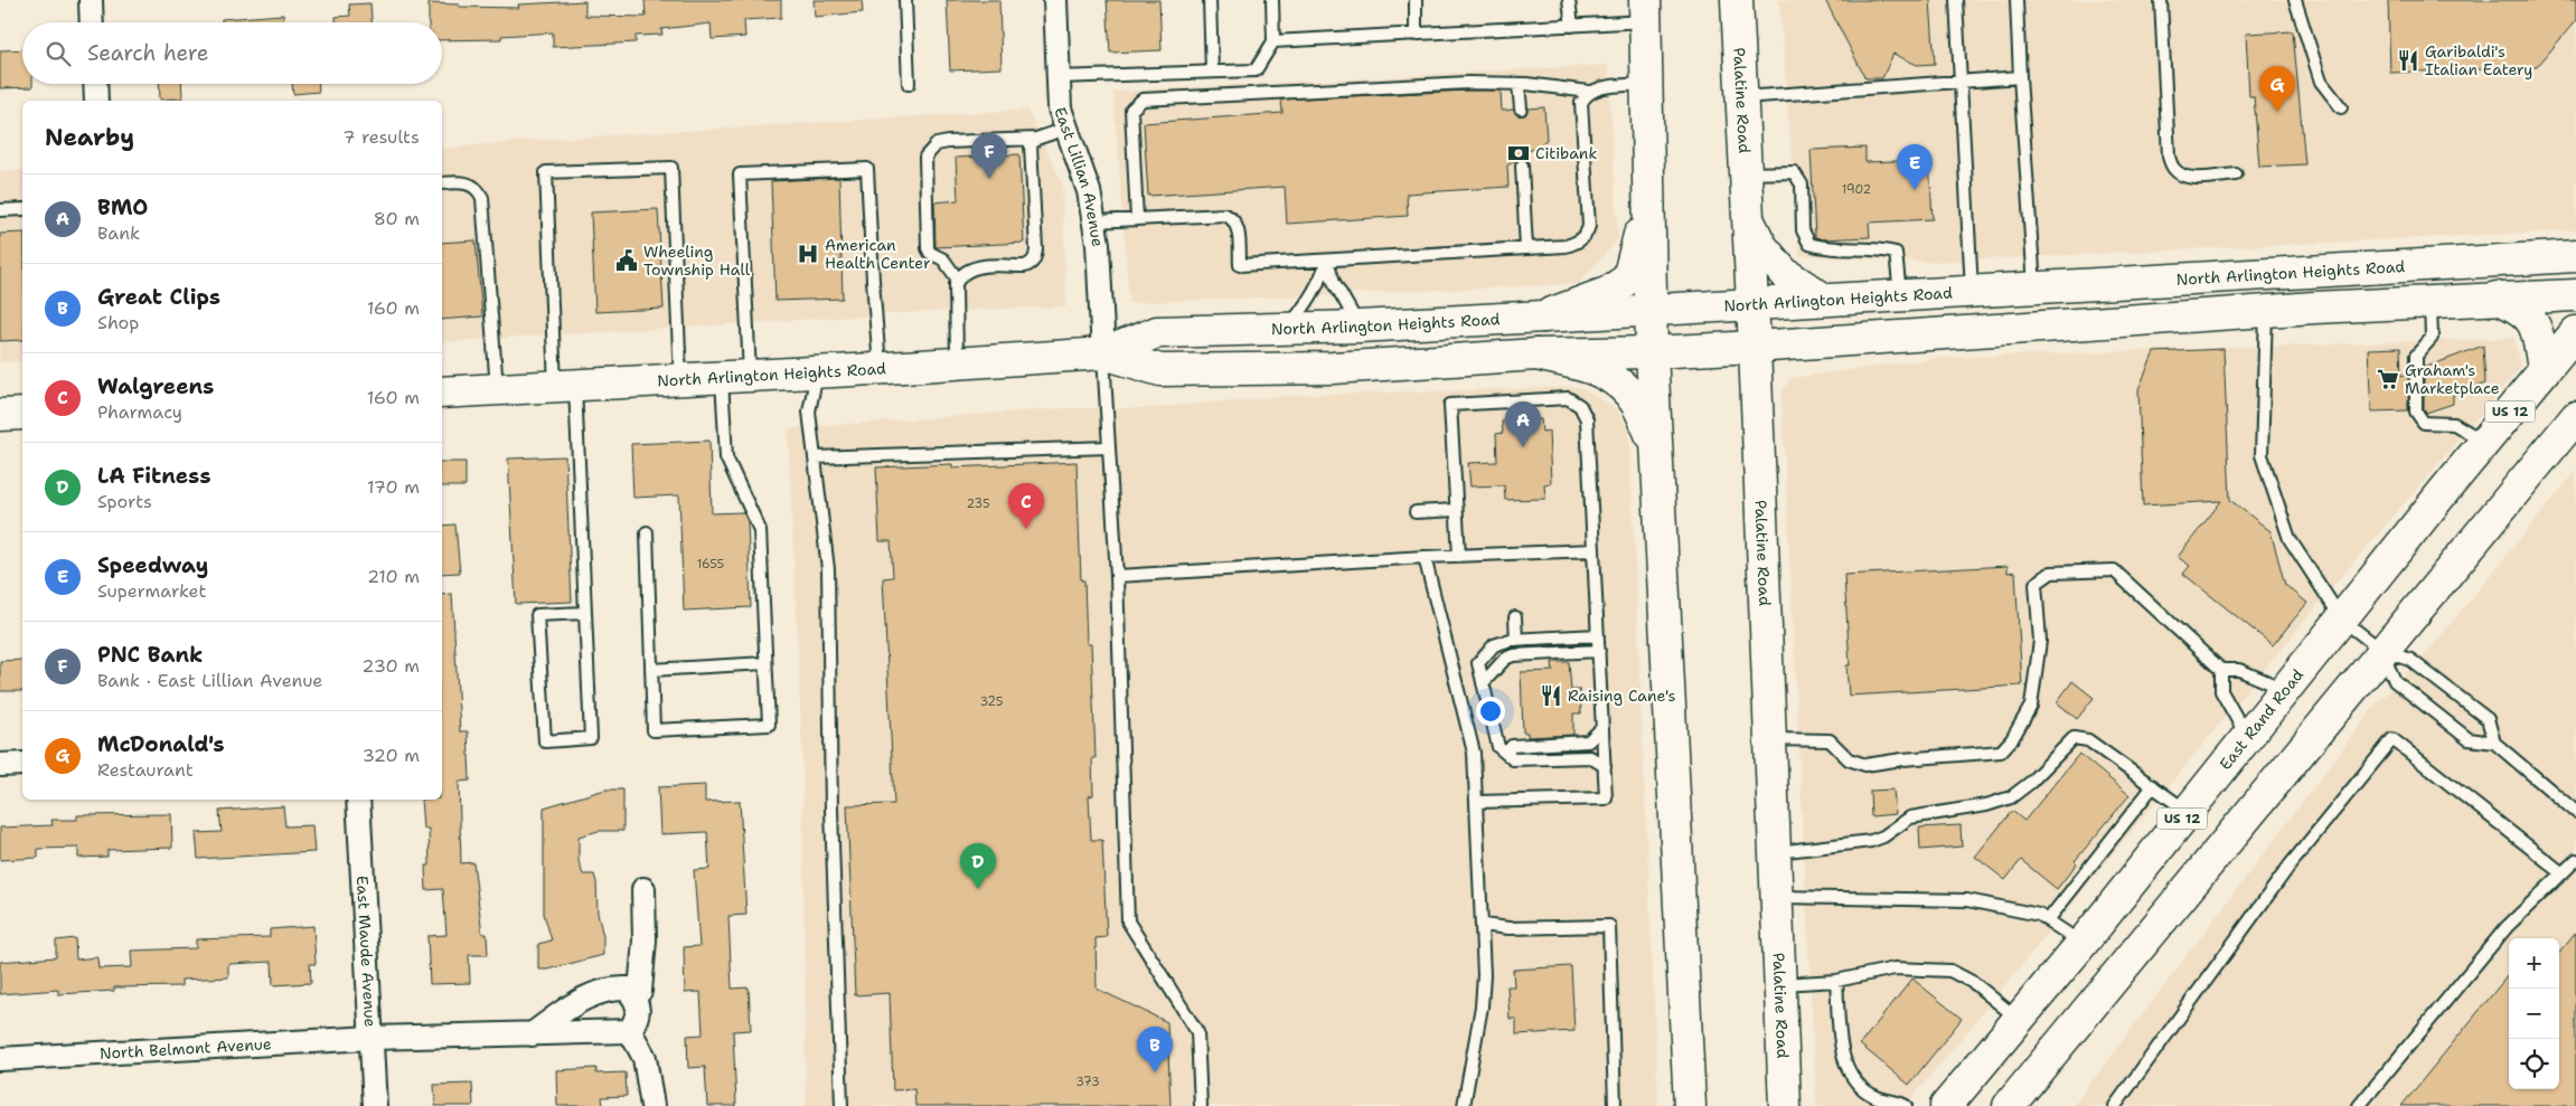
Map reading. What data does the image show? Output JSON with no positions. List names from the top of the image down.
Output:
{
  "streets": {
    "main road": [
      "Palatine Road",
      "North Arlington Heights Road",
      "US 12",
      "East Rand Road"
    ],
    "street": ["East Lillian Avenue", "East Maude Avenue", "North Belmont Avenue"]
  },
  "crossings": [
    ["Palatine Road", "North Arlington Heights Road"],
    ["East Lillian Avenue", "North Arlington Heights Road"],
    ["East Maude Avenue", "North Belmont Avenue"]
  ],
  "places": {
    "restaurant": ["Garibaldi's Italian Eatery", "Raising Cane's"],
    "bank": ["Citibank"],
    "hospital": ["American Health Center"],
    "public building": ["Wheeling Township Hall"],
    "supermarket": ["Graham's Marketplace"]
  },
  "house_numbers": [
    "1902",
    "235",
    "1655",
    "325",
    "373"
  ],
  "page": {
    "search": "Search here",
    "pins": [
      "G",
      "F",
      "E",
      "A",
      "C",
      "D",
      "B"
    ],
    "heading": ["Nearby", "7 results"],
    "list": [
      {
        "mark": "A",
        "name": "BMO",
        "note": "Bank",
        "value": "80 m"
      },
      {
        "mark": "B",
        "name": "Great Clips",
        "note": "Shop",
        "value": "160 m"
      },
      {
        "mark": "C",
        "name": "Walgreens",
        "note": "Pharmacy",
        "value": "160 m"
      },
      {
        "mark": "D",
        "name": "LA Fitness",
        "note": "Sports",
        "value": "170 m"
      },
      {
        "mark": "E",
        "name": "Speedway",
        "note": "Supermarket",
        "value": "210 m"
      },
      {
        "mark": "F",
        "name": "PNC Bank",
        "note": "Bank · East Lillian Avenue",
        "value": "230 m"
      },
      {
        "mark": "G",
        "name": "McDonald's",
        "note": "Restaurant",
        "value": "320 m"
      }
    ],
    "map_buttons": ["+", "−"]
  }
}
